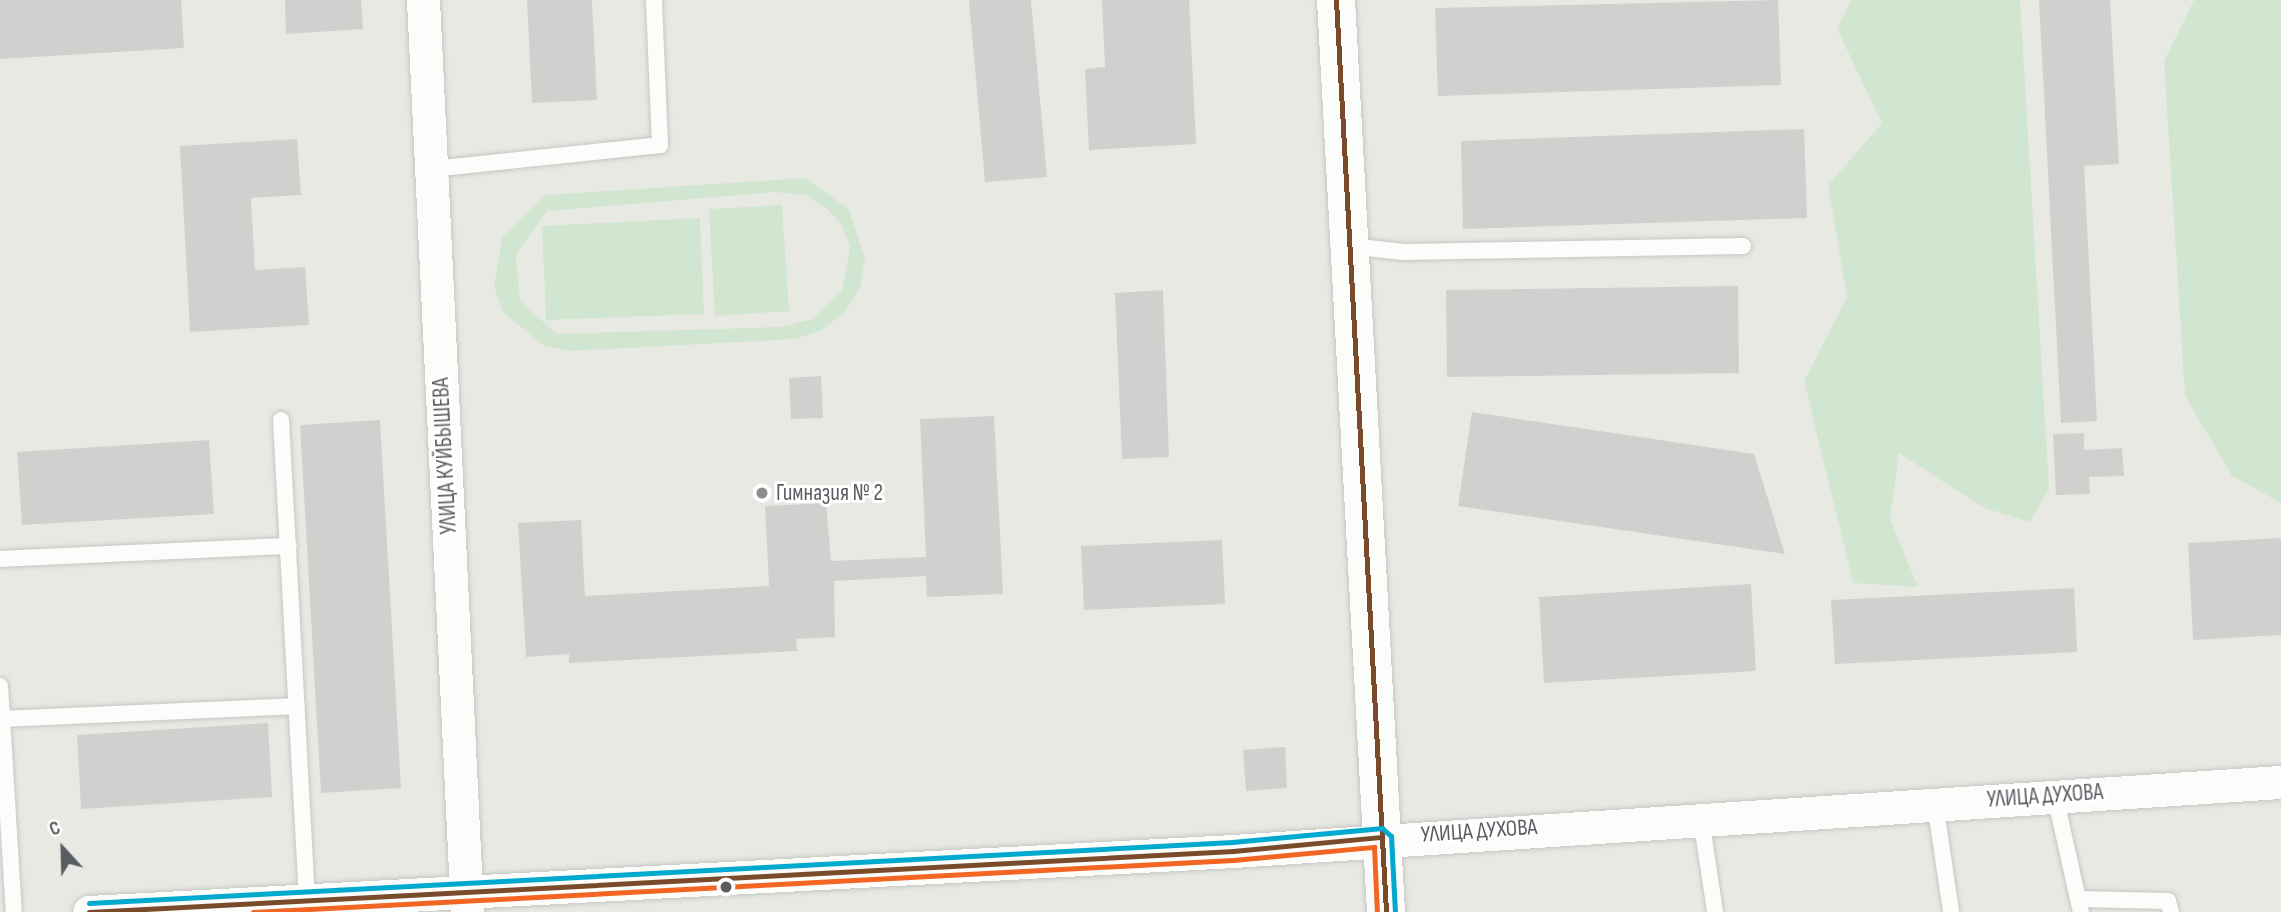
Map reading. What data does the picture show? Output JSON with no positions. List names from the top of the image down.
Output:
{
  "streets": {
    "street": ["УЛИЦА КУЙБЫШЕВА", "УЛИЦА ДУХОВА"]
  },
  "crossings": [
    ["УЛИЦА КУЙБЫШЕВА", "УЛИЦА ДУХОВА"]
  ],
  "places": ["Гимназия № 2"],
  "north": "top"
}
